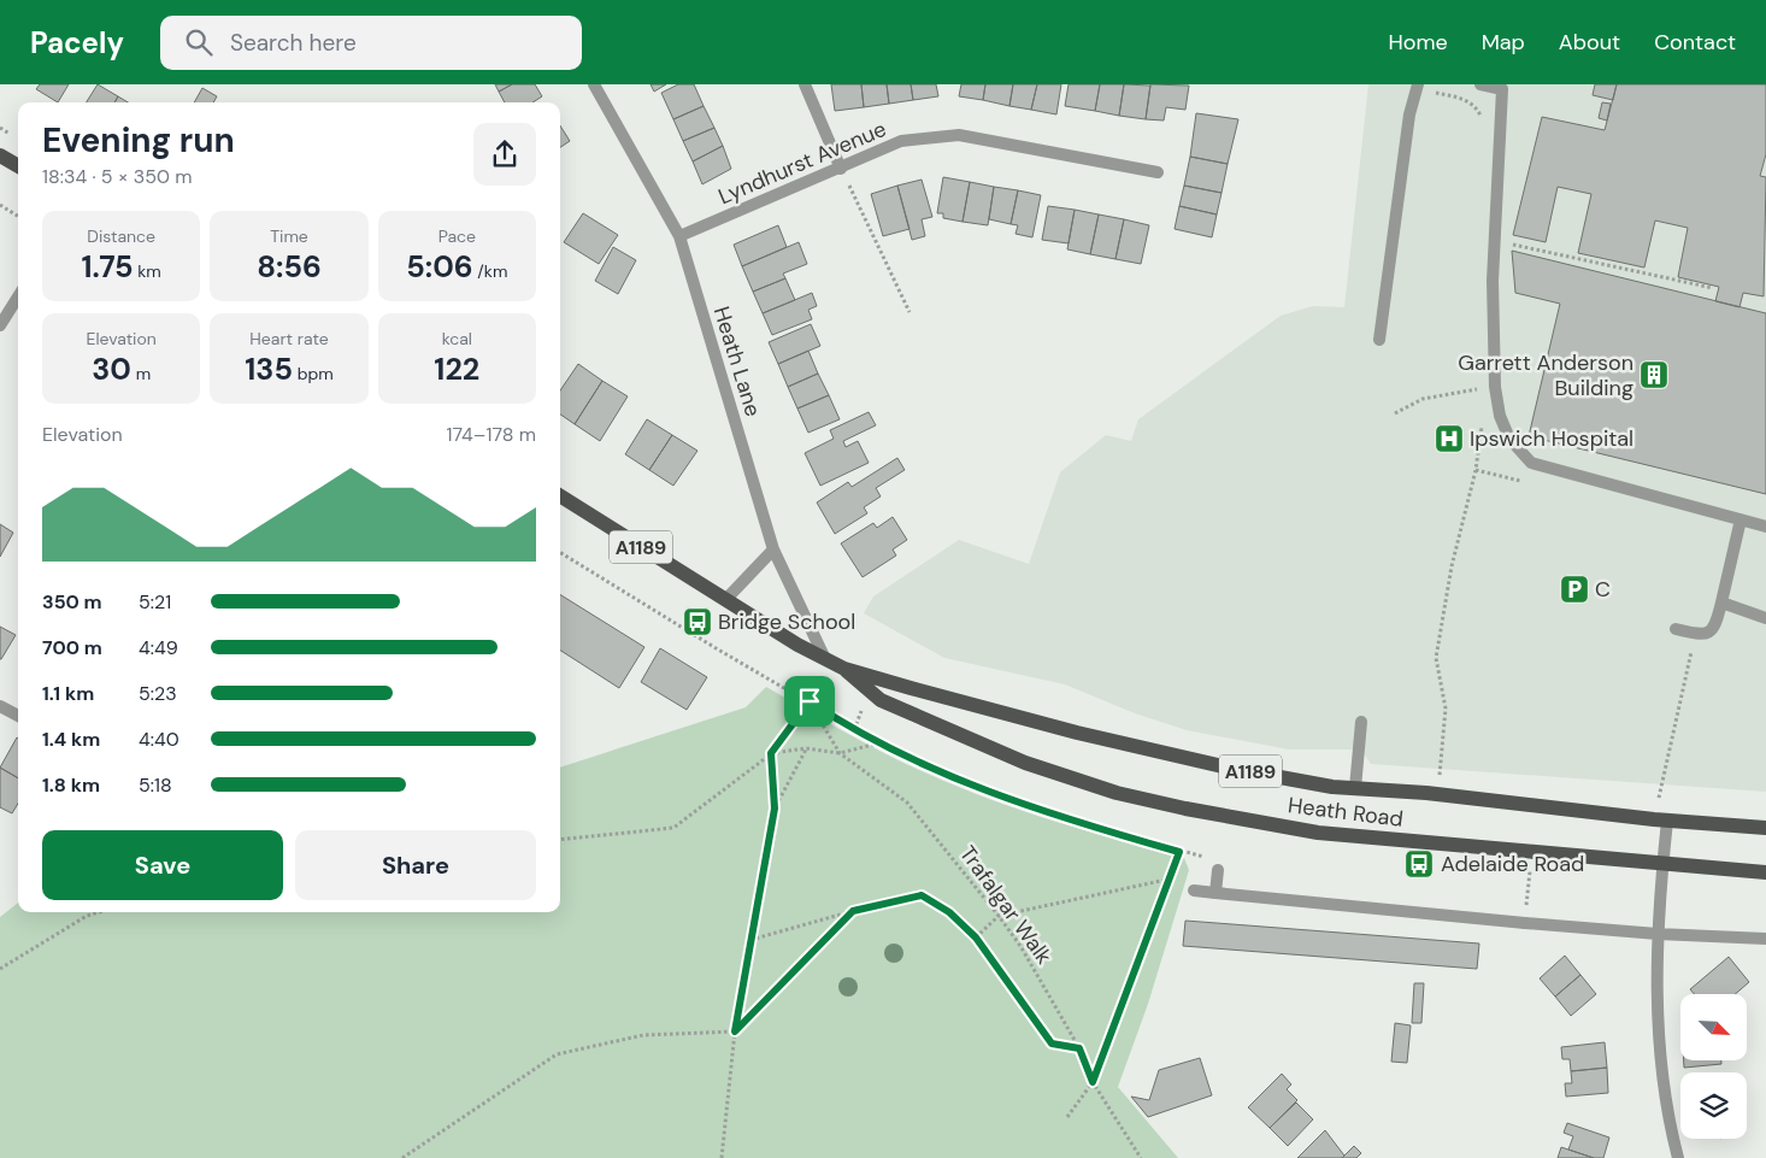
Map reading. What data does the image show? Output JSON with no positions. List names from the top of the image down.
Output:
{
  "streets": {
    "main road": ["A1189", "Heath Road"],
    "street": ["Lyndhurst Avenue", "Heath Lane"],
    "path": ["Trafalgar Walk"]
  },
  "crossings": [
    ["Lyndhurst Avenue", "Heath Lane"],
    ["Heath Lane", "Heath Road"]
  ],
  "places": {
    "building": ["Garrett Anderson Building"],
    "hospital": ["Ipswich Hospital"],
    "parking": ["C"],
    "bus stop": ["Bridge School", "Adelaide Road"]
  },
  "north": "bottom right",
  "page": {
    "header": "Pacely",
    "search": "Search here",
    "nav": [
      "Home",
      "Map",
      "About",
      "Contact"
    ],
    "heading": ["Evening run", "18:34 · 5 × 350 m"],
    "stats": [
      ["Distance", "1.75 km"],
      ["Time", "8:56"],
      ["Pace", "5:06 /km"],
      ["Elevation", "30 m"],
      ["Heart rate", "135 bpm"],
      ["kcal", "122"]
    ],
    "chart": ["Elevation", "174–178 m"],
    "list": [
      {
        "name": "350 m",
        "note": "5:21"
      },
      {
        "name": "700 m",
        "note": "4:49"
      },
      {
        "name": "1.1 km",
        "note": "5:23"
      },
      {
        "name": "1.4 km",
        "note": "4:40"
      },
      {
        "name": "1.8 km",
        "note": "5:18"
      }
    ],
    "buttons": ["Save", "Share"]
  }
}
